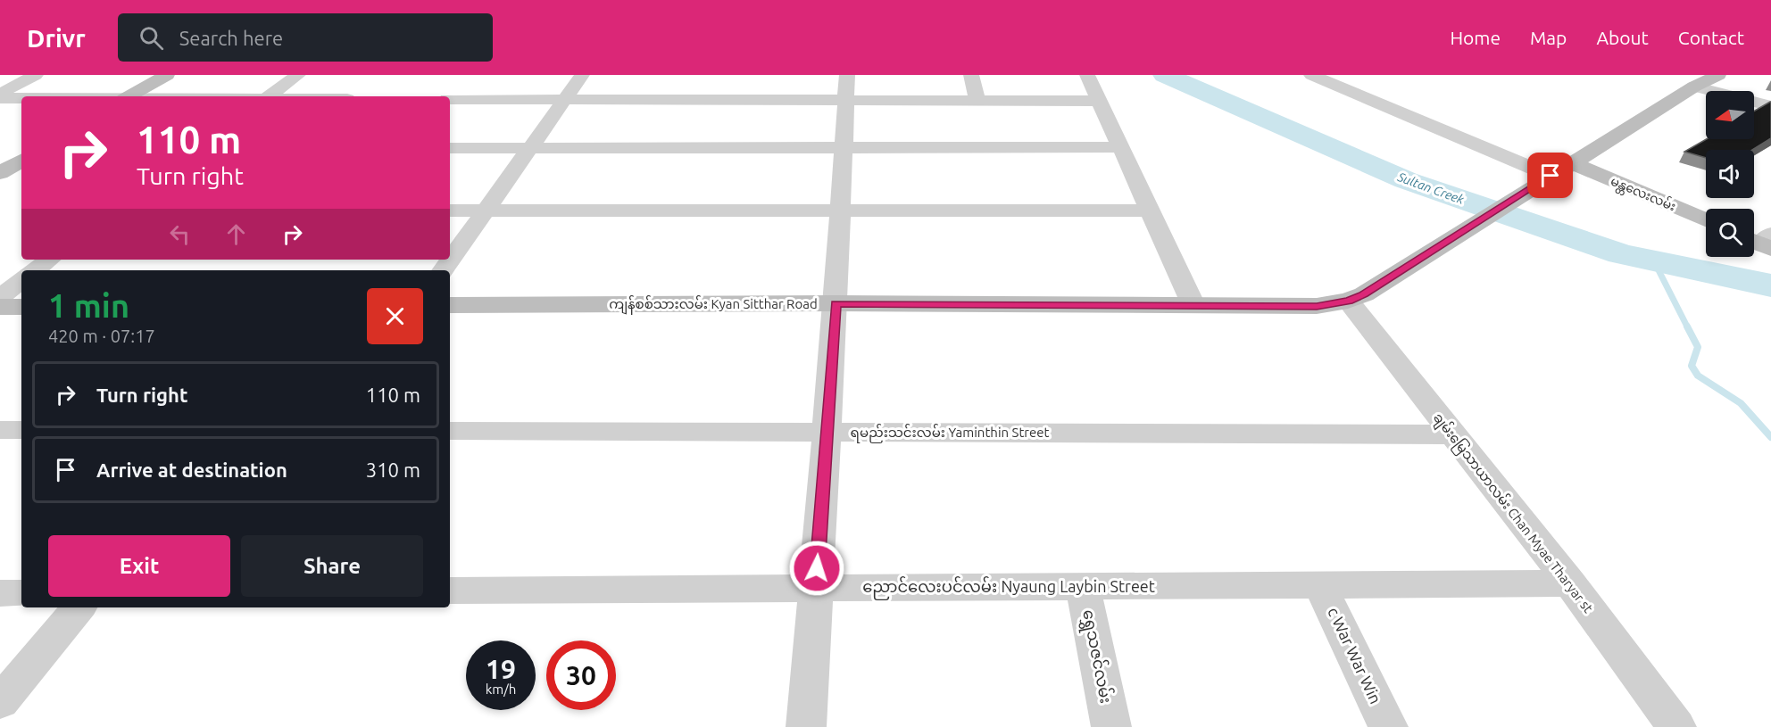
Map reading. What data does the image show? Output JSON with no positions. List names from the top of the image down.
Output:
{
  "streets": {
    "main road": ["မန္တလေးလမ်း", "ကျန်စစ်သားလမ်း Kyan Sitthar Road"],
    "street": [
      "ရမည်းသင်းလမ်း Yaminthin Street",
      "ချမ်းမြေသာယာလမ်း Chan Myae Tharyar st",
      "ညောင်လေးပင်လမ်း Nyaung Laybin Street",
      "c War War Win",
      "ရွှေသဇင်လမ်း"
    ]
  },
  "crossings": [
    ["မန္တလေးလမ်း", "ကျန်စစ်သားလမ်း Kyan Sitthar Road"],
    ["ကျန်စစ်သားလမ်း Kyan Sitthar Road", "ချမ်းမြေသာယာလမ်း Chan Myae Tharyar st"],
    ["ရမည်းသင်းလမ်း Yaminthin Street", "ချမ်းမြေသာယာလမ်း Chan Myae Tharyar st"],
    ["ချမ်းမြေသာယာလမ်း Chan Myae Tharyar st", "ညောင်လေးပင်လမ်း Nyaung Laybin Street"],
    ["ညောင်လေးပင်လမ်း Nyaung Laybin Street", "c War War Win"],
    ["ညောင်လေးပင်လမ်း Nyaung Laybin Street", "ရွှေသဇင်လမ်း"]
  ],
  "water": ["Sultan Creek"],
  "north": "left",
  "page": {
    "header": "Drivr",
    "search": "Search here",
    "nav": [
      "Home",
      "Map",
      "About",
      "Contact"
    ],
    "turn": ["110 m", "Turn right"],
    "heading": ["1 min", "420 m · 07:17"],
    "list": [
      {
        "name": "Turn right",
        "value": "110 m"
      },
      {
        "name": "Arrive at destination",
        "value": "310 m"
      }
    ],
    "buttons": ["Exit", "Share"],
    "speed": "19 km/h",
    "limit": "30"
  }
}
